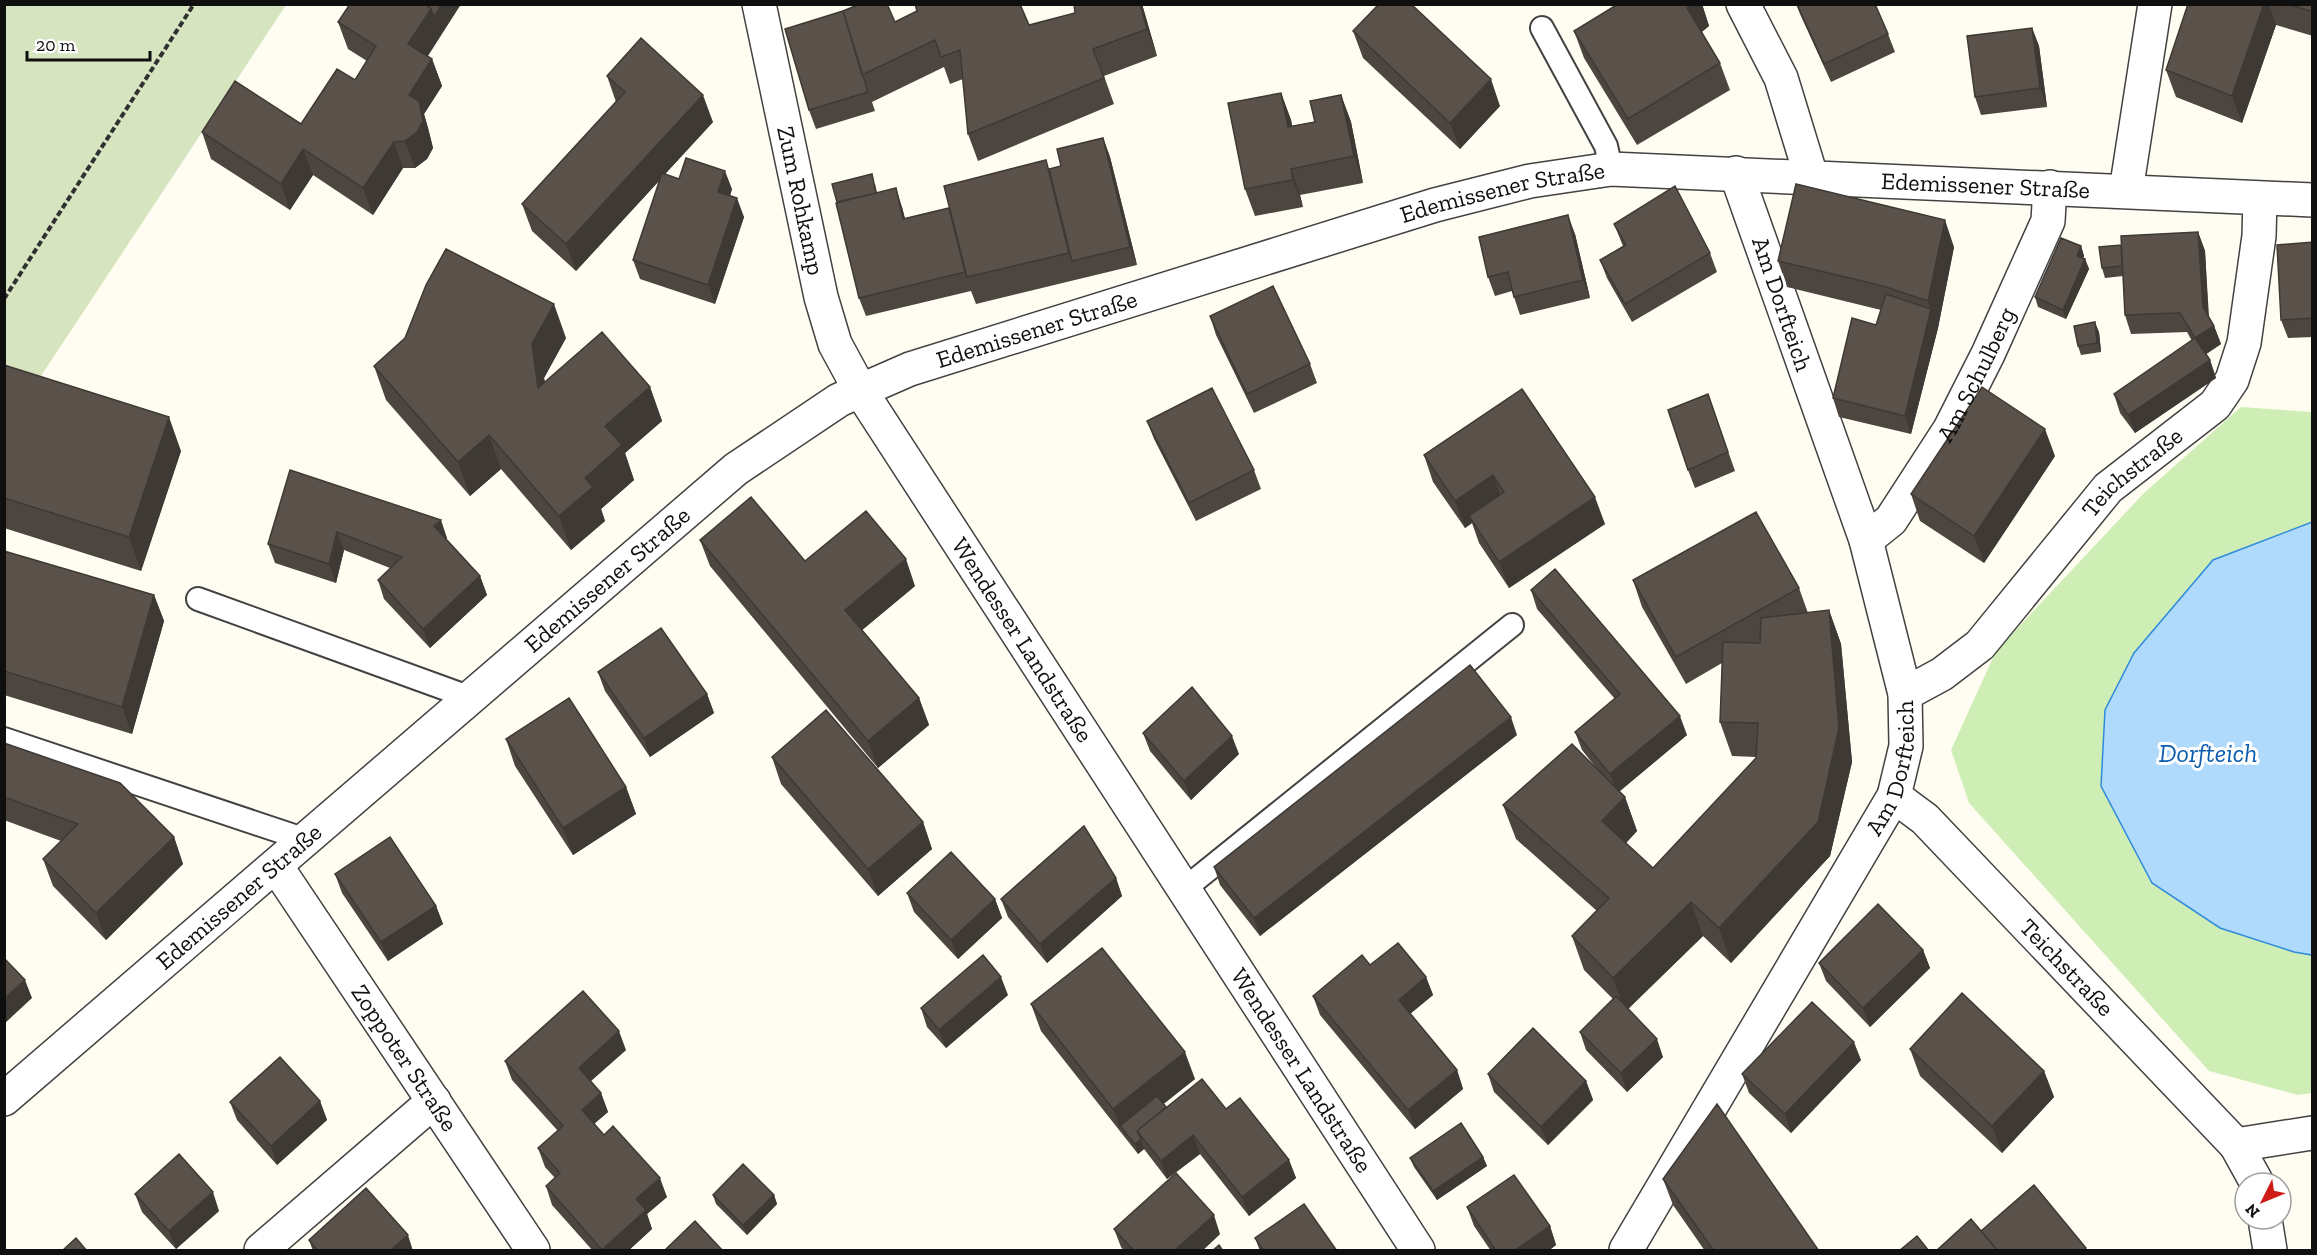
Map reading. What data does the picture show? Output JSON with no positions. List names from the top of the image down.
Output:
{
  "streets": {
    "street": [
      "Edemissener Straße",
      "Zum Rohkamp",
      "Am Dorfteich",
      "Am Schulberg",
      "Teichstraße",
      "Wendesser Landstraße",
      "Zoppoter Straße"
    ]
  },
  "crossings": [
    ["Edemissener Straße", "Zum Rohkamp"],
    ["Edemissener Straße", "Am Dorfteich"],
    ["Edemissener Straße", "Am Schulberg"],
    ["Edemissener Straße", "Teichstraße"],
    ["Edemissener Straße", "Wendesser Landstraße"],
    ["Edemissener Straße", "Zoppoter Straße"],
    ["Zum Rohkamp", "Wendesser Landstraße"],
    ["Am Dorfteich", "Am Schulberg"],
    ["Am Dorfteich", "Teichstraße"]
  ],
  "water": ["Dorfteich"],
  "scale_bar": "20 m",
  "north": "bottom left"
}
